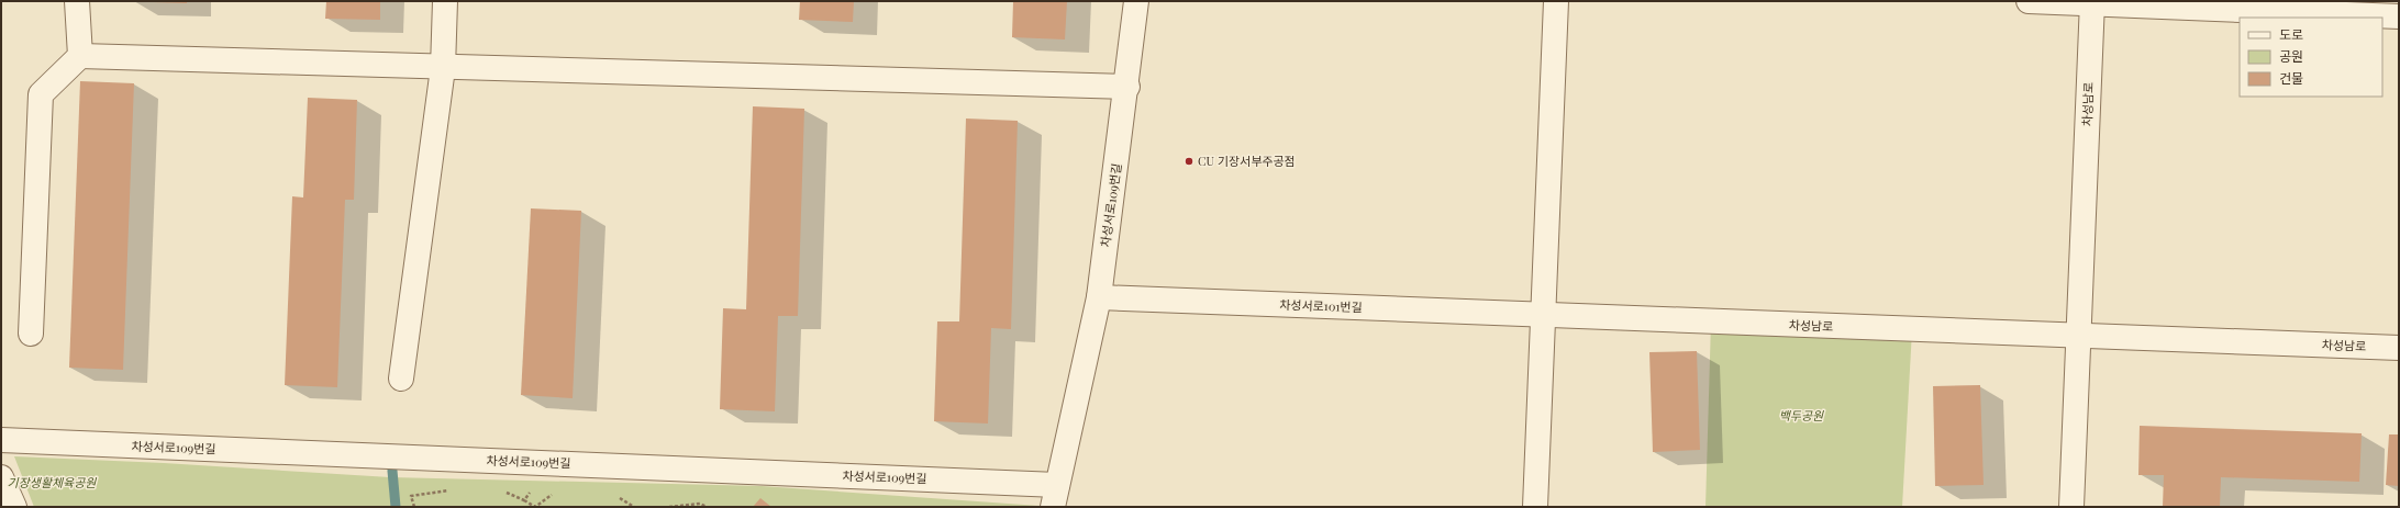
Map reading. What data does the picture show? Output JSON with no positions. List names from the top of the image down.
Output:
{
  "streets": {
    "street": ["차성남로", "차성서로109번길", "차성서로101번길"]
  },
  "crossings": [
    ["차성남로", "차성서로101번길"],
    ["차성서로109번길", "차성서로101번길"]
  ],
  "parks": ["백두공원", "기장생활체육공원"],
  "places": ["CU 기장서부주공점"],
  "legend": ["도로", "공원", "건물"]
}
